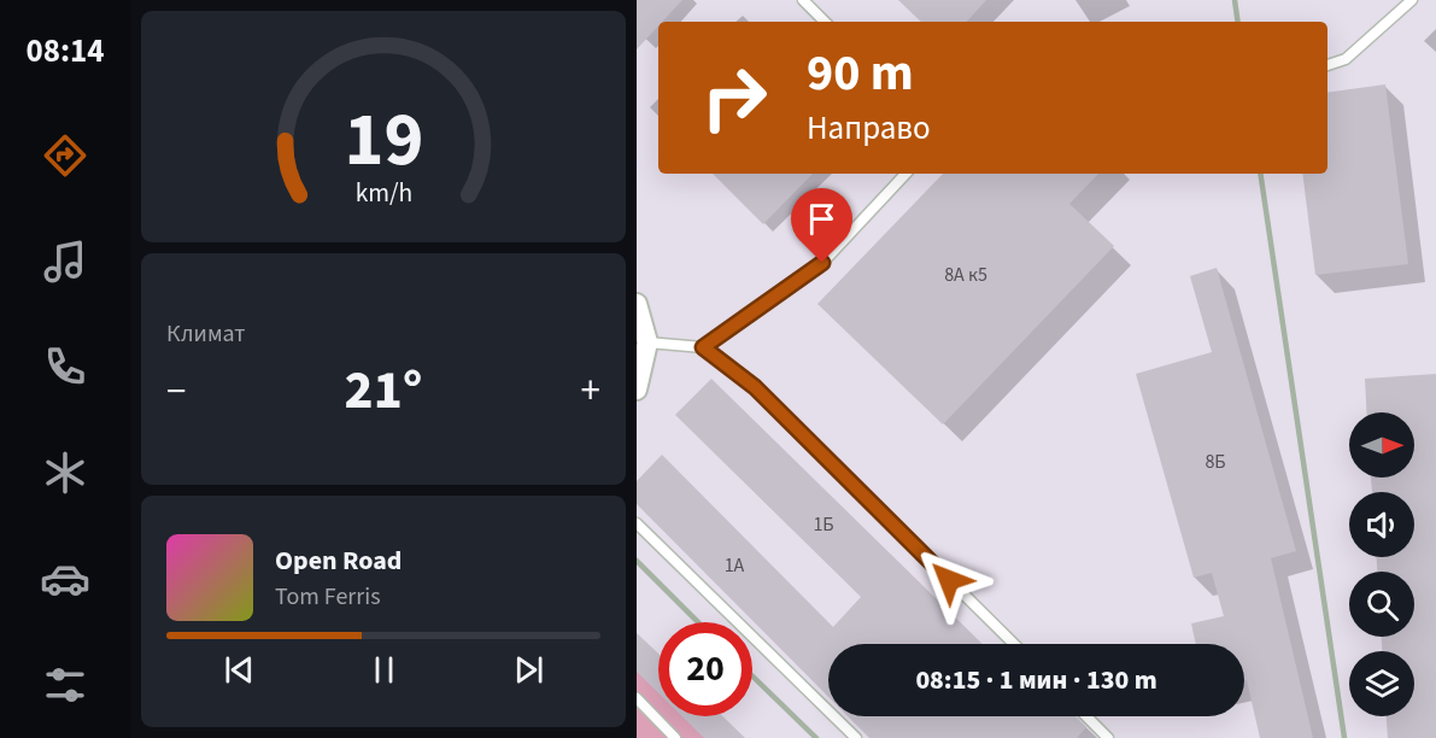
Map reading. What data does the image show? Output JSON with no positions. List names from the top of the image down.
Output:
{
  "house_numbers": [
    "8А к5",
    "8Б",
    "1Б",
    "1А"
  ],
  "north": "right",
  "page": {
    "tabs": "08:14",
    "turn": ["90 m", "Направо"],
    "tile": "Климат",
    "heat": ["−", "21°", "+"],
    "song": ["Open Road", "Tom Ferris"],
    "limit": "20",
    "trip": "08:15 · 1 мин · 130 m",
    "gauge": ["19", "km/h"]
  }
}
